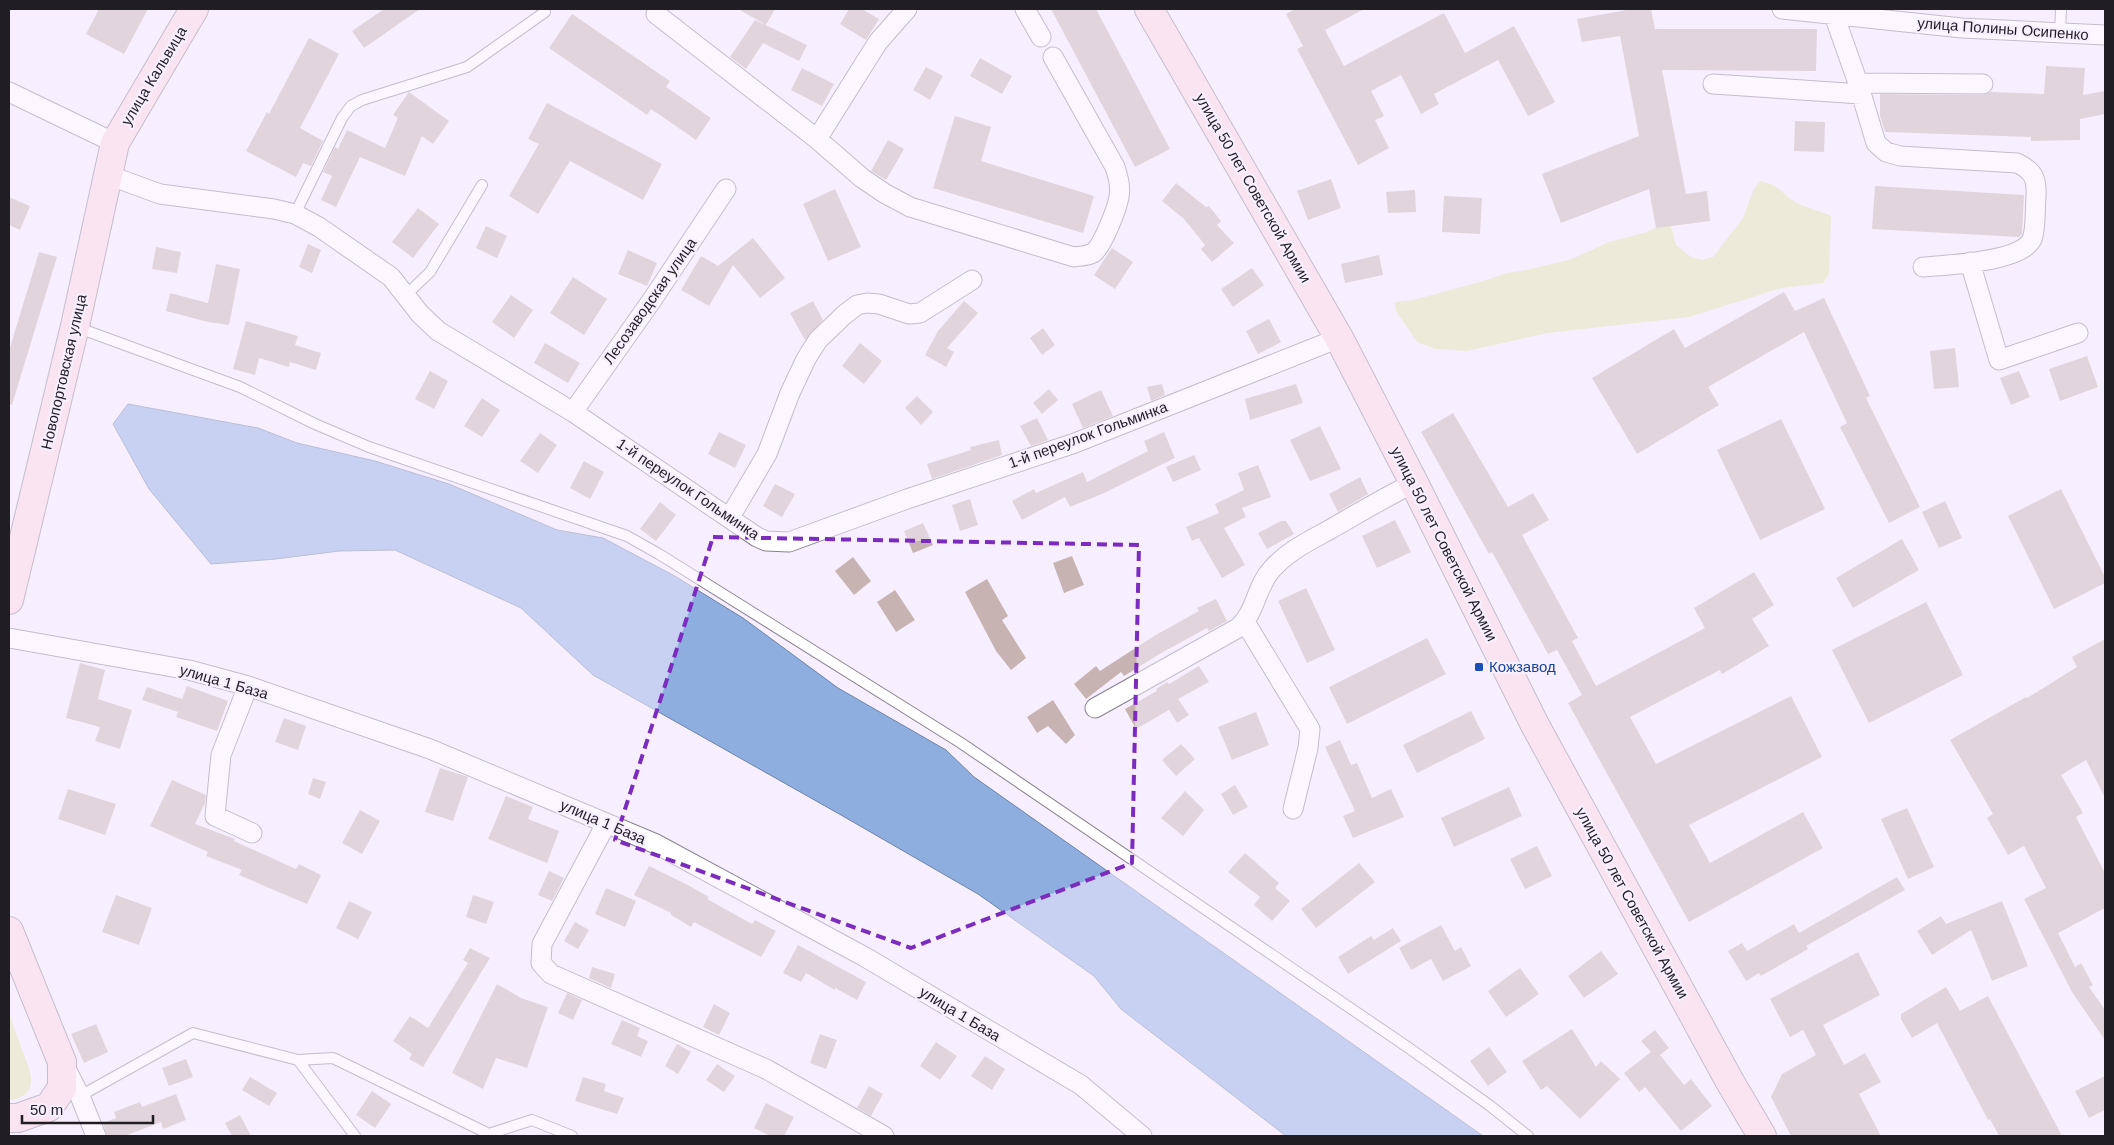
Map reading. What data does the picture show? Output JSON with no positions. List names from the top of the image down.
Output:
{
  "streets": {
    "main road": ["улица Кальвица", "улица 50 лет Советской Армии", "Новопортовская улица"],
    "street": [
      "улица Полины Осипенко",
      "Лесозаводская улица",
      "1-й переулок Гольминка",
      "улица 1 База"
    ]
  },
  "crossings": [
    ["улица Кальвица", "Новопортовская улица"],
    ["улица 50 лет Советской Армии", "1-й переулок Гольминка"],
    ["Лесозаводская улица", "1-й переулок Гольминка"],
    ["Новопортовская улица", "1-й переулок Гольминка"]
  ],
  "places": {
    "transit": ["Кожзавод"]
  },
  "scale_bar": "50 m"
}
